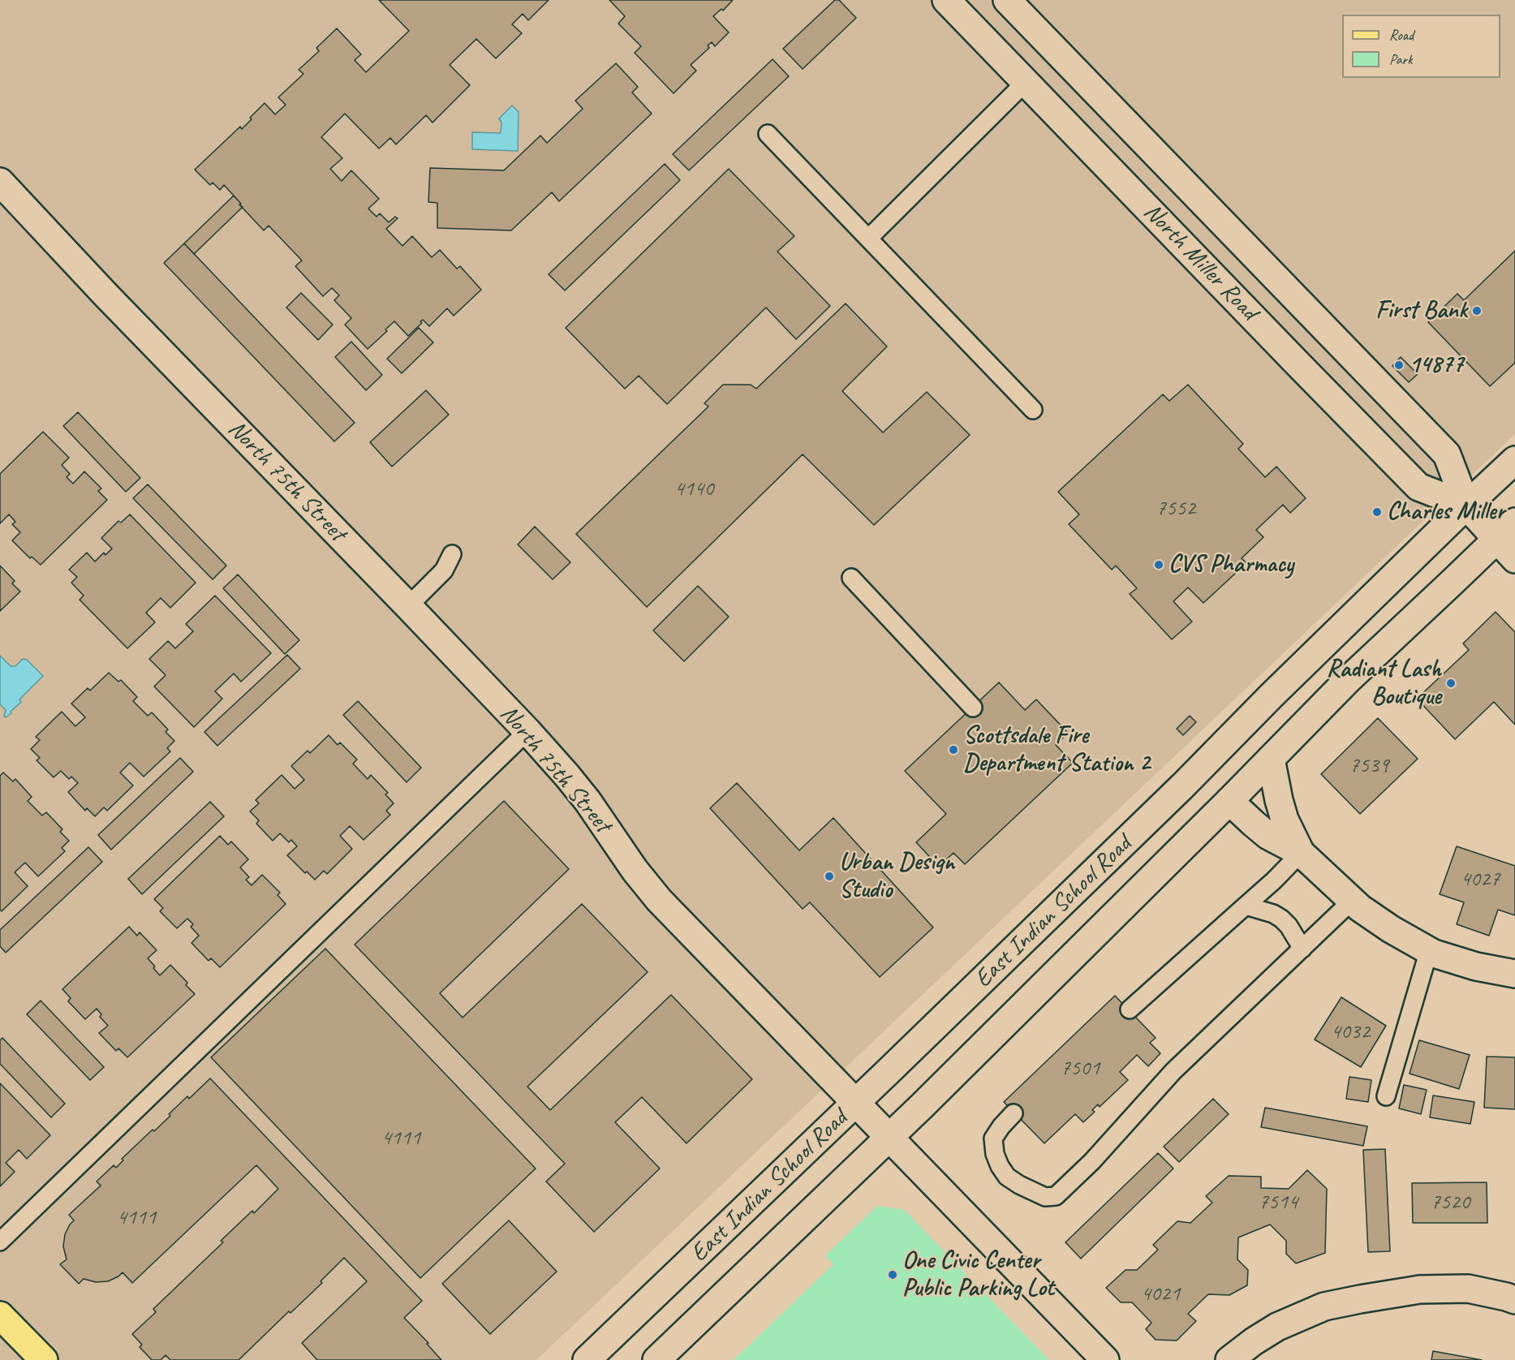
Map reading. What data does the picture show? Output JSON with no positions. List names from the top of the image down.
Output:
{
  "streets": {
    "street": ["North Miller Road", "North 75th Street", "East Indian School Road"]
  },
  "crossings": [
    ["North Miller Road", "East Indian School Road"],
    ["North 75th Street", "East Indian School Road"]
  ],
  "places": [
    "First Bank",
    "14877",
    "Charles Miller",
    "CVS Pharmacy",
    "Radiant Lash Boutique",
    "Scottsdale Fire Department Station 2",
    "Urban Design Studio",
    "One Civic Center Public Parking Lot"
  ],
  "house_numbers": [
    "4140",
    "7552",
    "7539",
    "4027",
    "4032",
    "7501",
    "4111",
    "7514",
    "7520",
    "4111",
    "4021"
  ],
  "legend": ["Road", "Park"]
}
